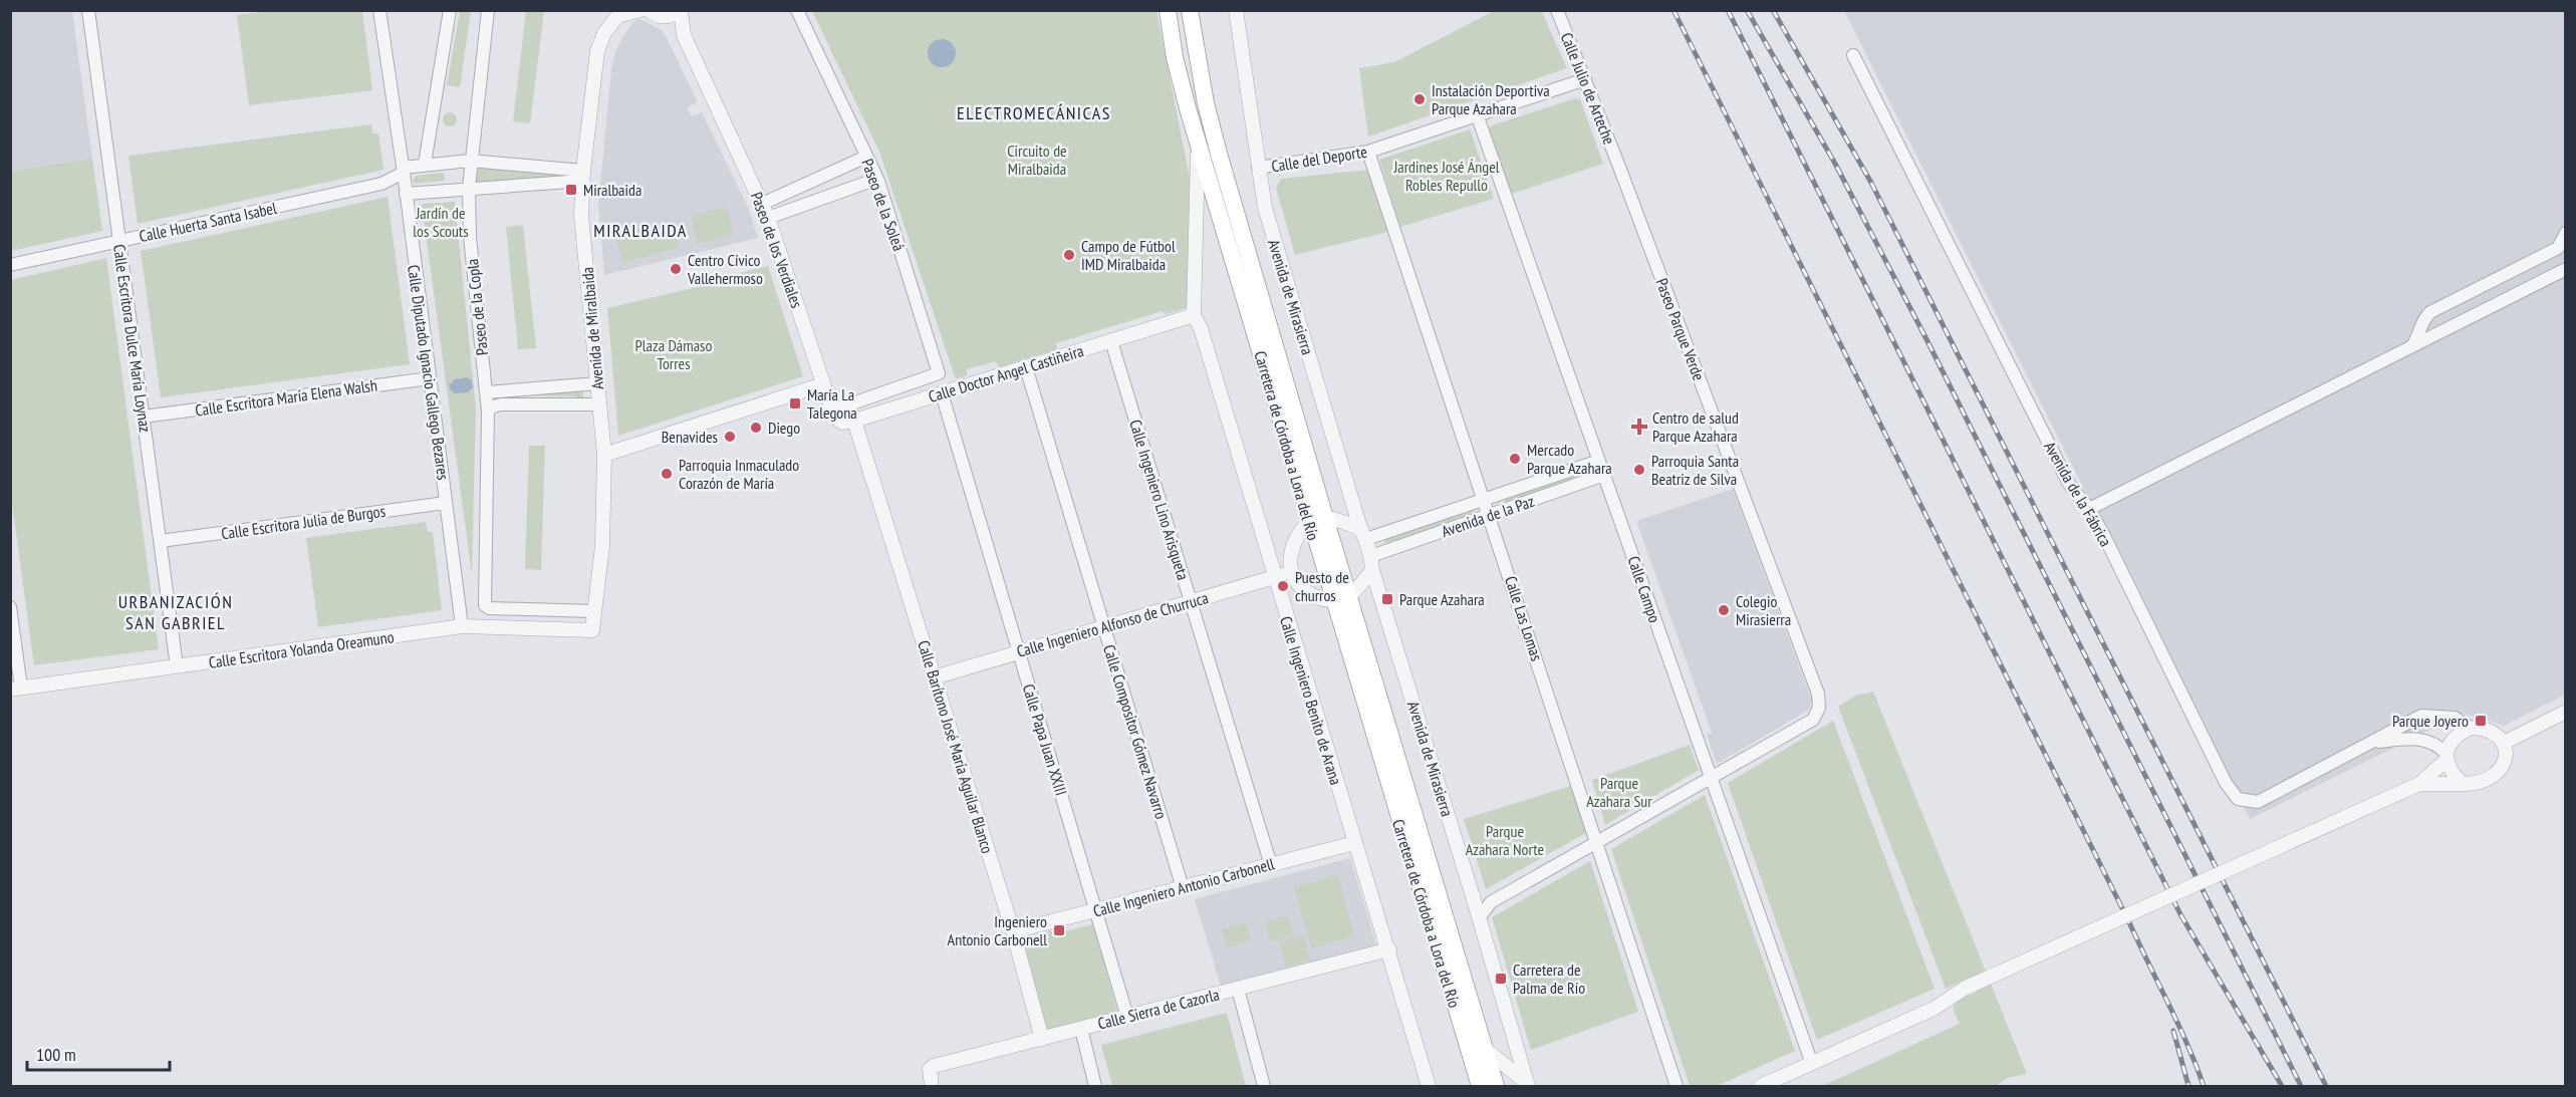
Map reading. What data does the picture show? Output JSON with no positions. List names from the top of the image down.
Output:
{
  "streets": {
    "main road": ["Carretera de Córdoba a Lora del Río"],
    "street": [
      "Calle Julio de Arteche",
      "Calle del Deporte",
      "Paseo de la Soleá",
      "Calle Huerta Santa Isabel",
      "Paseo de los Verdiales",
      "Avenida de Mirasierra",
      "Paseo de la Copla",
      "Avenida de Miralbaida",
      "Paseo Parque Verde",
      "Calle Escritora Dulce María Loynaz",
      "Calle Diputado Ignacio Gallego Bezares",
      "Calle Doctor Angel Castiñeira",
      "Calle Escritora María Elena Walsh",
      "Avenida de la Fábrica",
      "Calle Ingeniero Lino Arisqueta",
      "Avenida de la Paz",
      "Calle Escritora Julia de Burgos",
      "Calle Campo",
      "Calle Las Lomas",
      "Calle Ingeniero Alfonso de Churruca",
      "Calle Escritora Yolanda Oreamuno",
      "Calle Ingeniero Benito de Arana",
      "Calle Compositor Gómez Navarro",
      "Calle Papa Juan XXIII",
      "Calle Barítono José María Aguilar Blanco",
      "Calle Ingeniero Antonio Carbonell",
      "Calle Sierra de Cazorla"
    ]
  },
  "crossings": [
    ["Calle Julio de Arteche", "Calle del Deporte"],
    ["Calle Julio de Arteche", "Paseo Parque Verde"],
    ["Calle del Deporte", "Avenida de Mirasierra"],
    ["Calle del Deporte", "Calle Campo"],
    ["Calle del Deporte", "Calle Las Lomas"],
    ["Paseo de la Soleá", "Paseo de los Verdiales"],
    ["Calle Huerta Santa Isabel", "Paseo de la Copla"],
    ["Calle Huerta Santa Isabel", "Avenida de Miralbaida"],
    ["Calle Huerta Santa Isabel", "Calle Escritora Dulce María Loynaz"],
    ["Calle Huerta Santa Isabel", "Calle Diputado Ignacio Gallego Bezares"],
    ["Paseo de los Verdiales", "Avenida de Miralbaida"],
    ["Avenida de Mirasierra", "Avenida de la Paz"],
    ["Paseo de la Copla", "Avenida de Miralbaida"],
    ["Avenida de Miralbaida", "Calle Escritora Yolanda Oreamuno"],
    ["Paseo Parque Verde", "Calle Campo"],
    ["Paseo Parque Verde", "Calle Las Lomas"],
    ["Calle Escritora Dulce María Loynaz", "Calle Escritora María Elena Walsh"],
    ["Calle Escritora Dulce María Loynaz", "Calle Escritora Julia de Burgos"],
    ["Calle Escritora Dulce María Loynaz", "Calle Escritora Yolanda Oreamuno"],
    ["Calle Diputado Ignacio Gallego Bezares", "Calle Escritora María Elena Walsh"],
    ["Calle Diputado Ignacio Gallego Bezares", "Calle Escritora Julia de Burgos"],
    ["Calle Diputado Ignacio Gallego Bezares", "Calle Escritora Yolanda Oreamuno"],
    ["Calle Doctor Angel Castiñeira", "Calle Ingeniero Lino Arisqueta"],
    ["Calle Doctor Angel Castiñeira", "Calle Ingeniero Benito de Arana"],
    ["Calle Doctor Angel Castiñeira", "Calle Compositor Gómez Navarro"],
    ["Calle Doctor Angel Castiñeira", "Calle Papa Juan XXIII"],
    ["Calle Doctor Angel Castiñeira", "Calle Barítono José María Aguilar Blanco"],
    ["Calle Ingeniero Lino Arisqueta", "Calle Ingeniero Alfonso de Churruca"],
    ["Calle Ingeniero Lino Arisqueta", "Calle Ingeniero Antonio Carbonell"],
    ["Avenida de la Paz", "Calle Campo"],
    ["Avenida de la Paz", "Calle Las Lomas"],
    ["Calle Ingeniero Alfonso de Churruca", "Calle Ingeniero Benito de Arana"],
    ["Calle Ingeniero Alfonso de Churruca", "Calle Compositor Gómez Navarro"],
    ["Calle Ingeniero Alfonso de Churruca", "Calle Papa Juan XXIII"],
    ["Calle Ingeniero Alfonso de Churruca", "Calle Barítono José María Aguilar Blanco"],
    ["Calle Ingeniero Benito de Arana", "Calle Ingeniero Antonio Carbonell"],
    ["Calle Ingeniero Benito de Arana", "Calle Sierra de Cazorla"],
    ["Calle Compositor Gómez Navarro", "Calle Ingeniero Antonio Carbonell"],
    ["Calle Papa Juan XXIII", "Calle Ingeniero Antonio Carbonell"],
    ["Calle Papa Juan XXIII", "Calle Sierra de Cazorla"],
    ["Calle Barítono José María Aguilar Blanco", "Calle Ingeniero Antonio Carbonell"],
    ["Calle Barítono José María Aguilar Blanco", "Calle Sierra de Cazorla"]
  ],
  "districts": ["ELECTROMECÁNICAS", "MIRALBAIDA", "URBANIZACIÓN SAN GABRIEL"],
  "parks": [
    "Circuito de Miralbaida",
    "Jardines José Ángel Robles Repullo",
    "Jardín de los Scouts",
    "Plaza Dámaso Torres",
    "Parque Azahara Sur",
    "Parque Azahara Norte"
  ],
  "places": {
    "other": [
      "Instalación Deportiva Parque Azahara",
      "Campo de Fútbol IMD Miralbaida",
      "Centro Cívico Vallehermoso",
      "Diego",
      "Benavides",
      "Mercado Parque Azahara",
      "Parroquia Santa Beatriz de Silva",
      "Parroquia Inmaculado Corazón de María",
      "Puesto de churros",
      "Colegio Mirasierra"
    ],
    "transit": [
      "Miralbaida",
      "María La Talegona",
      "Parque Azahara",
      "Parque Joyero",
      "Ingeniero Antonio Carbonell",
      "Carretera de Palma de Río"
    ],
    "health": ["Centro de salud Parque Azahara"]
  },
  "scale_bar": "100 m"
}
